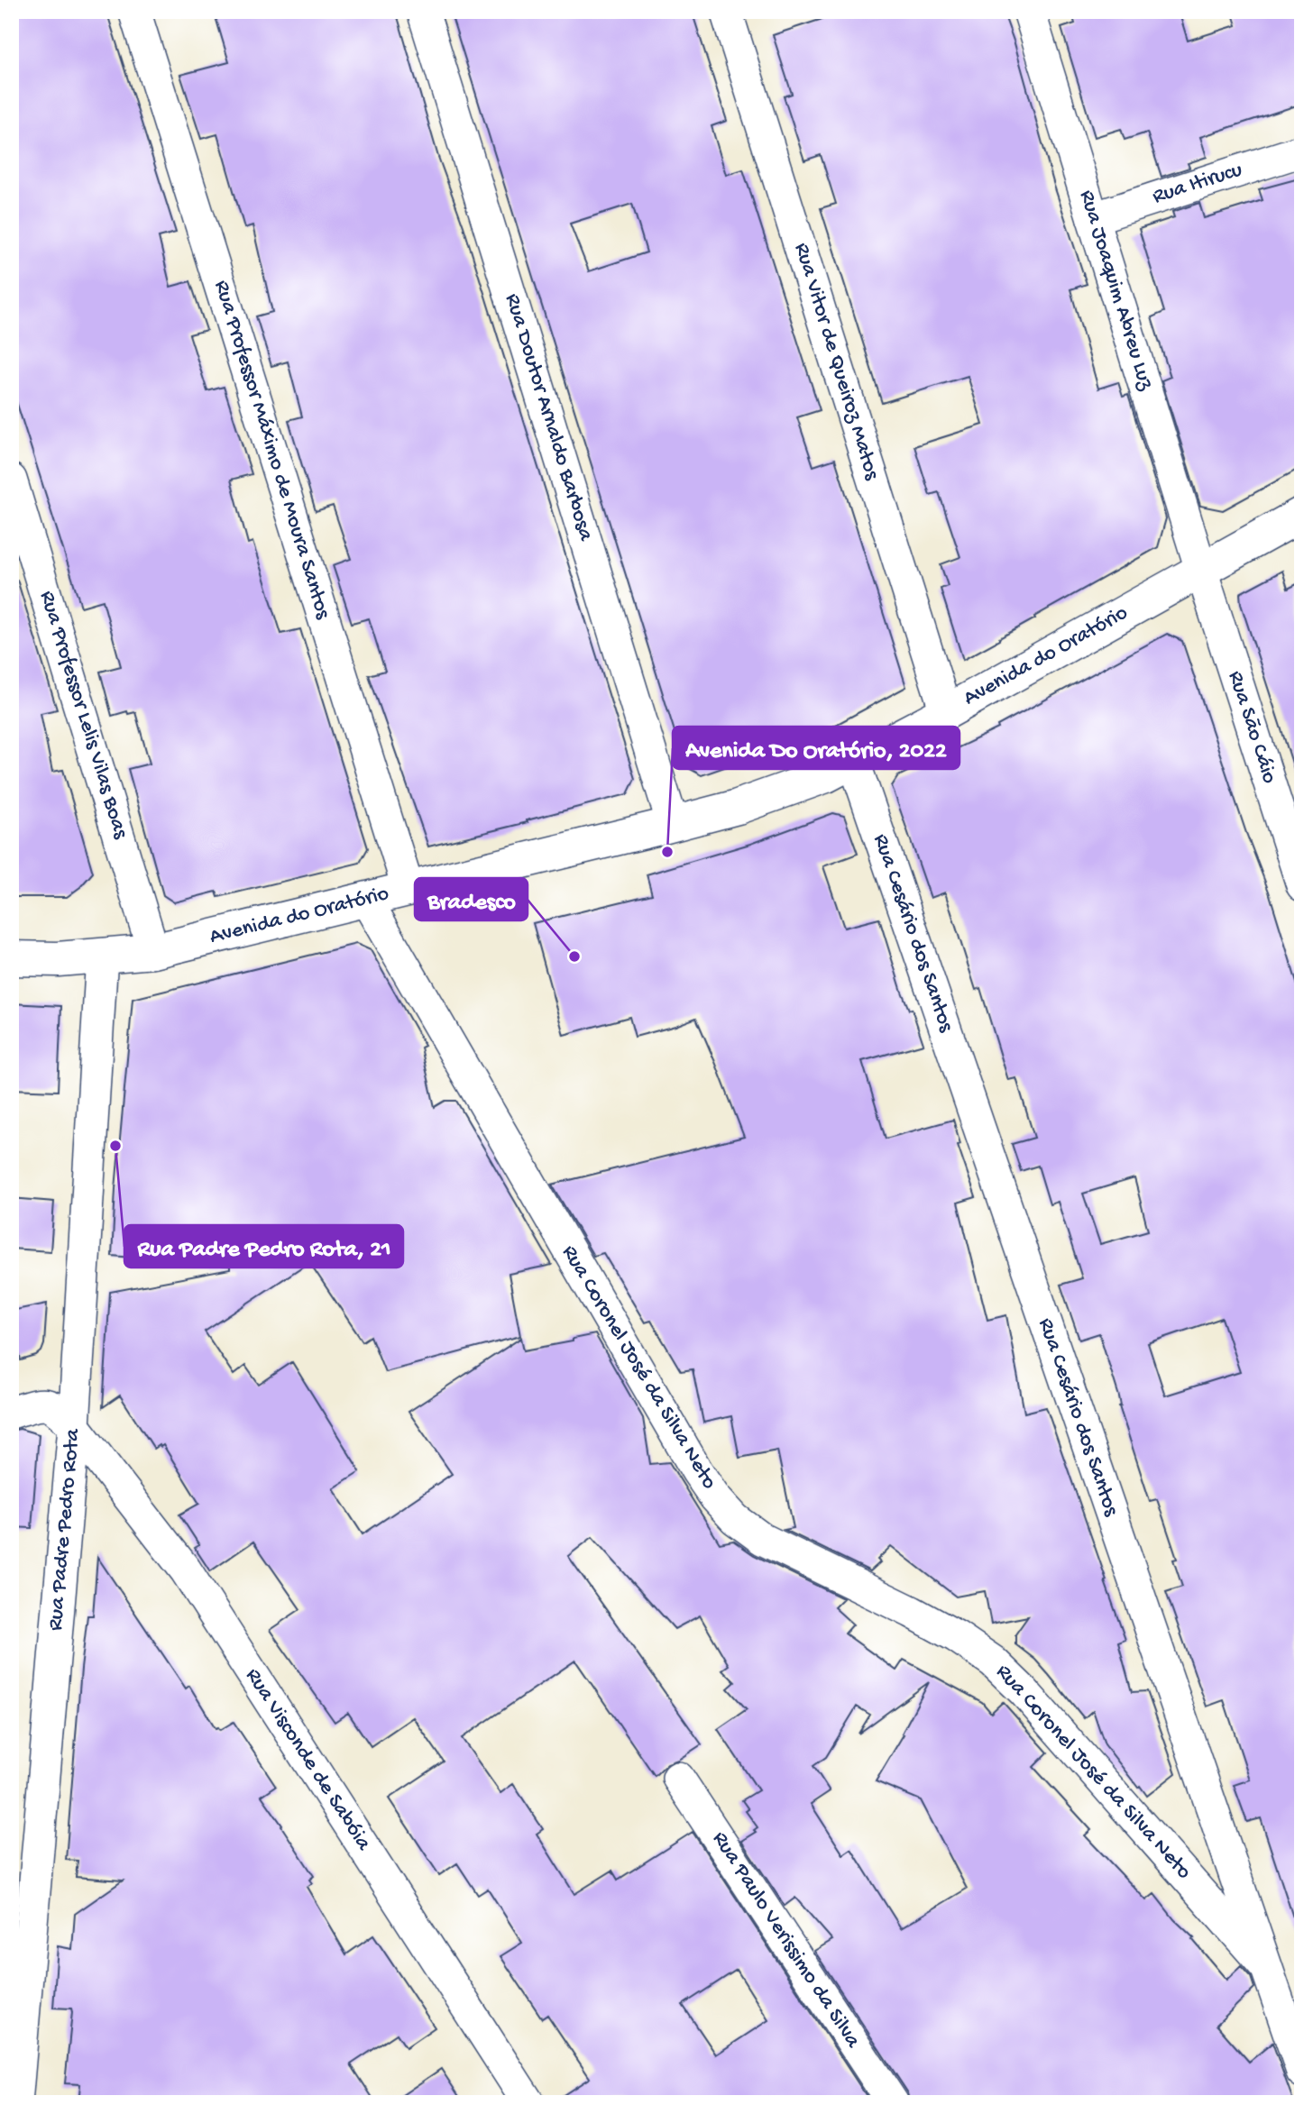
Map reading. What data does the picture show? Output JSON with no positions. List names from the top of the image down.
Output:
{
  "streets": {
    "main road": ["Avenida do Oratório"],
    "street": [
      "Rua Itirucu",
      "Rua Joaquim Abreu Luz",
      "Rua Vitor de Queiroz Matos",
      "Rua Doutor Arnaldo Barbosa",
      "Rua Professor Máximo de Moura Santos",
      "Rua Professor Lelis Vilas Boas",
      "Rua São Cáio",
      "Rua Cesário dos Santos",
      "Rua Coronel José da Silva Neto",
      "Rua Padre Pedro Rota",
      "Rua Visconde de Sabóia",
      "Rua Paulo Verissimo da Silva"
    ]
  },
  "crossings": [
    ["Rua Itirucu", "Rua Joaquim Abreu Luz"],
    ["Rua Joaquim Abreu Luz", "Avenida do Oratório"],
    ["Rua Joaquim Abreu Luz", "Rua São Cáio"],
    ["Rua Vitor de Queiroz Matos", "Avenida do Oratório"],
    ["Rua Doutor Arnaldo Barbosa", "Avenida do Oratório"],
    ["Rua Professor Máximo de Moura Santos", "Avenida do Oratório"],
    ["Avenida do Oratório", "Rua Professor Lelis Vilas Boas"],
    ["Avenida do Oratório", "Rua São Cáio"],
    ["Avenida do Oratório", "Rua Cesário dos Santos"],
    ["Avenida do Oratório", "Rua Coronel José da Silva Neto"],
    ["Avenida do Oratório", "Rua Padre Pedro Rota"],
    ["Rua Cesário dos Santos", "Rua Coronel José da Silva Neto"],
    ["Rua Padre Pedro Rota", "Rua Visconde de Sabóia"]
  ],
  "places": ["Avenida Do Oratório, 2022", "Bradesco", "Rua Padre Pedro Rota, 21"]
}
